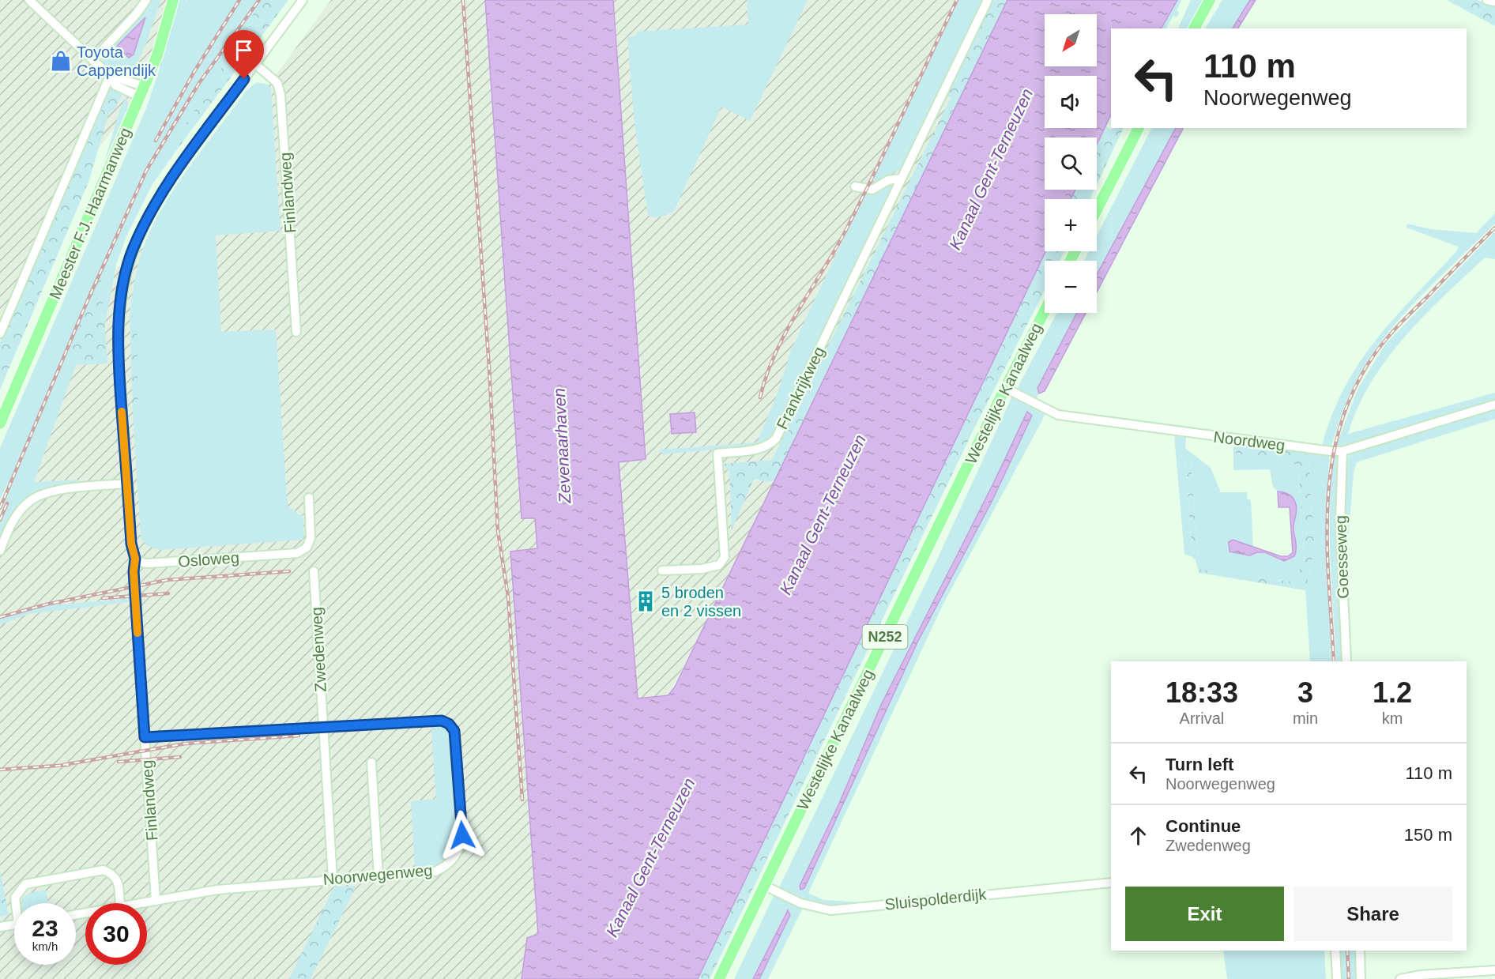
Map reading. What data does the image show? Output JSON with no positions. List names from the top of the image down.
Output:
{
  "streets": {
    "main road": ["Meester F.J. Haarmanweg", "Westelijke Kanaalweg", "N252"],
    "street": [
      "Finlandweg",
      "Frankrijkweg",
      "Noordweg",
      "Goesseweg",
      "Osloweg",
      "Zwedenweg",
      "Noorwegenweg",
      "Sluispolderdijk"
    ]
  },
  "crossings": [
    ["Finlandweg", "Osloweg"],
    ["Finlandweg", "Noorwegenweg"],
    ["Westelijke Kanaalweg", "Noordweg"],
    ["Westelijke Kanaalweg", "Sluispolderdijk"],
    ["Noordweg", "Goesseweg"],
    ["Zwedenweg", "Noorwegenweg"]
  ],
  "water": ["Kanaal Gent-Terneuzen", "Zevenaarhaven"],
  "places": {
    "shop": ["Toyota Cappendijk"],
    "building": ["5 broden en 2 vissen"]
  },
  "north": "bottom left",
  "page": {
    "map_buttons": ["+", "−"],
    "turn": ["110 m", "Noorwegenweg"],
    "eta": [
      "18:33",
      "Arrival",
      "3",
      "min",
      "1.2",
      "km"
    ],
    "list": [
      {
        "name": "Turn left",
        "note": "Noorwegenweg",
        "value": "110 m"
      },
      {
        "name": "Continue",
        "note": "Zwedenweg",
        "value": "150 m"
      }
    ],
    "buttons": ["Exit", "Share"],
    "speed": "23 km/h",
    "limit": "30"
  }
}
